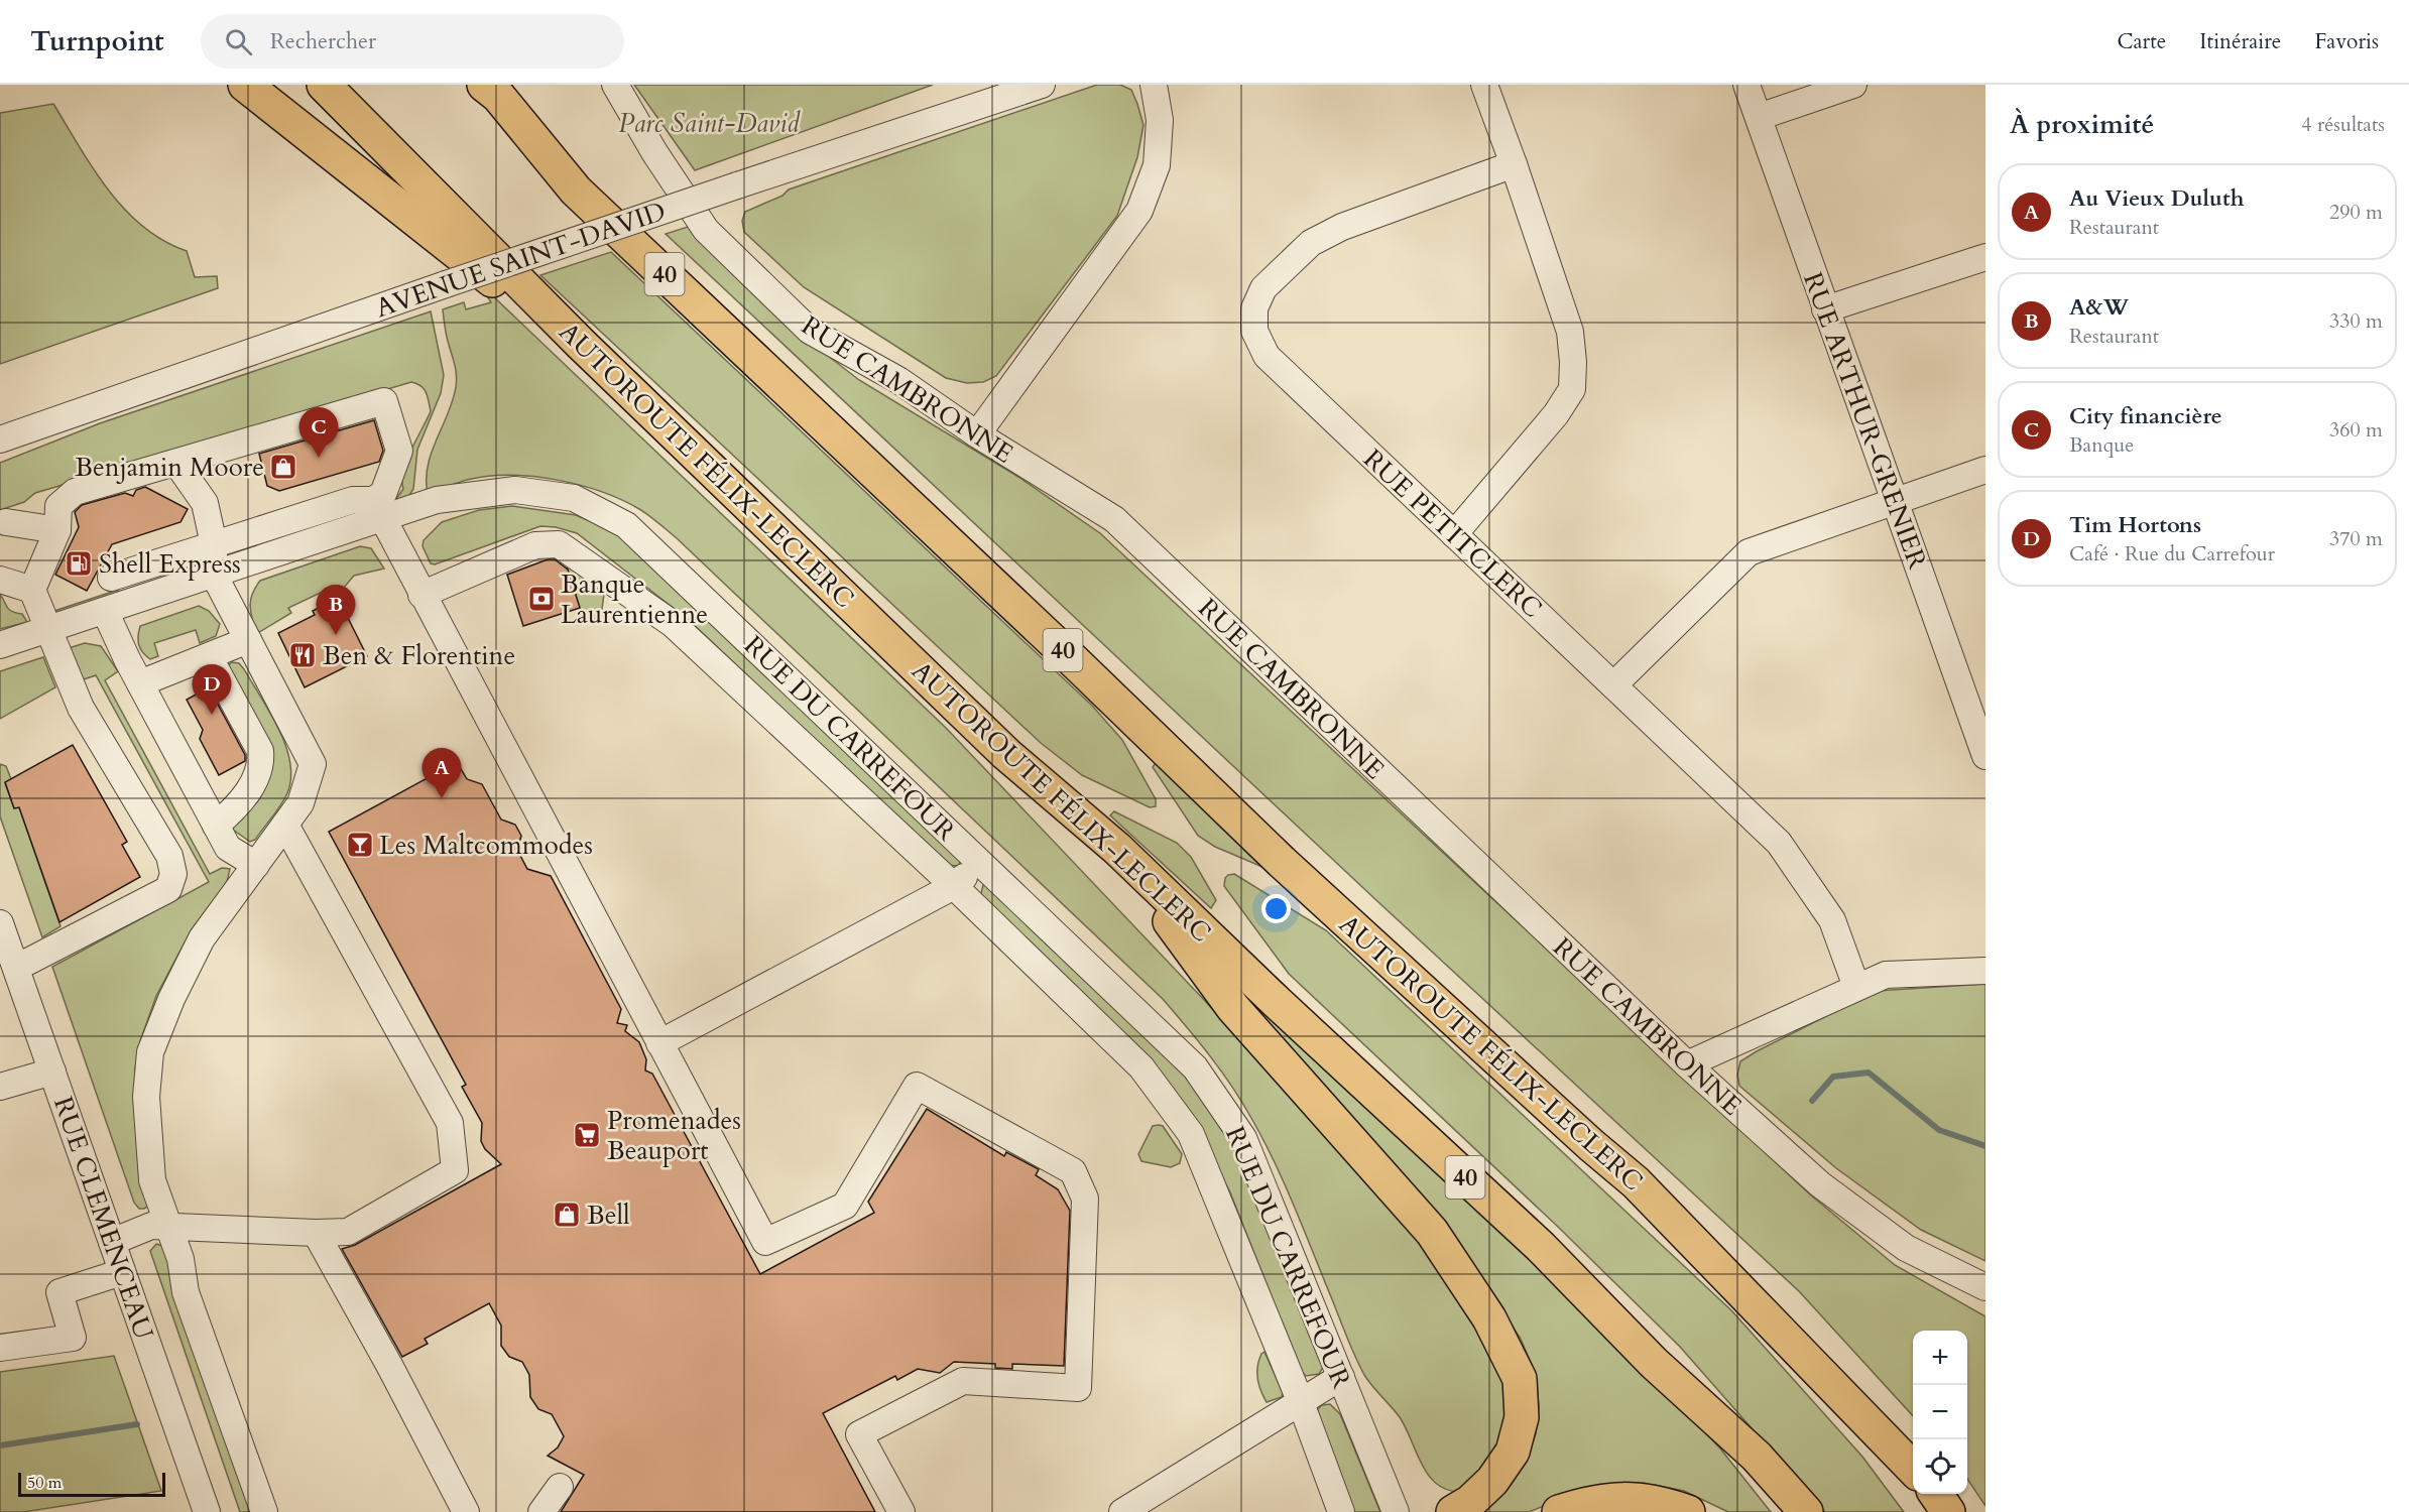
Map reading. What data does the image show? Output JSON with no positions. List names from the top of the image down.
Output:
{
  "streets": {
    "highway": ["40", "AUTOROUTE FÉLIX-LECLERC"],
    "street": [
      "AVENUE SAINT-DAVID",
      "RUE CAMBRONNE",
      "RUE ARTHUR-GRENIER",
      "RUE PETITCLERC",
      "RUE DU CARREFOUR",
      "RUE CLEMENCEAU"
    ]
  },
  "parks": ["Parc Saint-David"],
  "places": {
    "shop": ["Benjamin Moore", "Bell"],
    "fuel station": ["Shell Express"],
    "bank": ["Banque Laurentienne"],
    "restaurant": ["Ben & Florentine"],
    "bar": ["Les Maltcommodes"],
    "supermarket": ["Promenades Beauport"]
  },
  "scale_bar": "50 m",
  "page": {
    "header": "Turnpoint",
    "search": "Rechercher",
    "nav": ["Carte", "Itinéraire", "Favoris"],
    "heading": ["À proximité", "4 résultats"],
    "list": [
      {
        "mark": "A",
        "name": "Au Vieux Duluth",
        "note": "Restaurant",
        "value": "290 m"
      },
      {
        "mark": "B",
        "name": "A&W",
        "note": "Restaurant",
        "value": "330 m"
      },
      {
        "mark": "C",
        "name": "City financière",
        "note": "Banque",
        "value": "360 m"
      },
      {
        "mark": "D",
        "name": "Tim Hortons",
        "note": "Café · Rue du Carrefour",
        "value": "370 m"
      }
    ],
    "pins": [
      "C",
      "B",
      "D",
      "A"
    ],
    "map_buttons": ["+", "−"],
    "scale": "50 m"
  }
}
